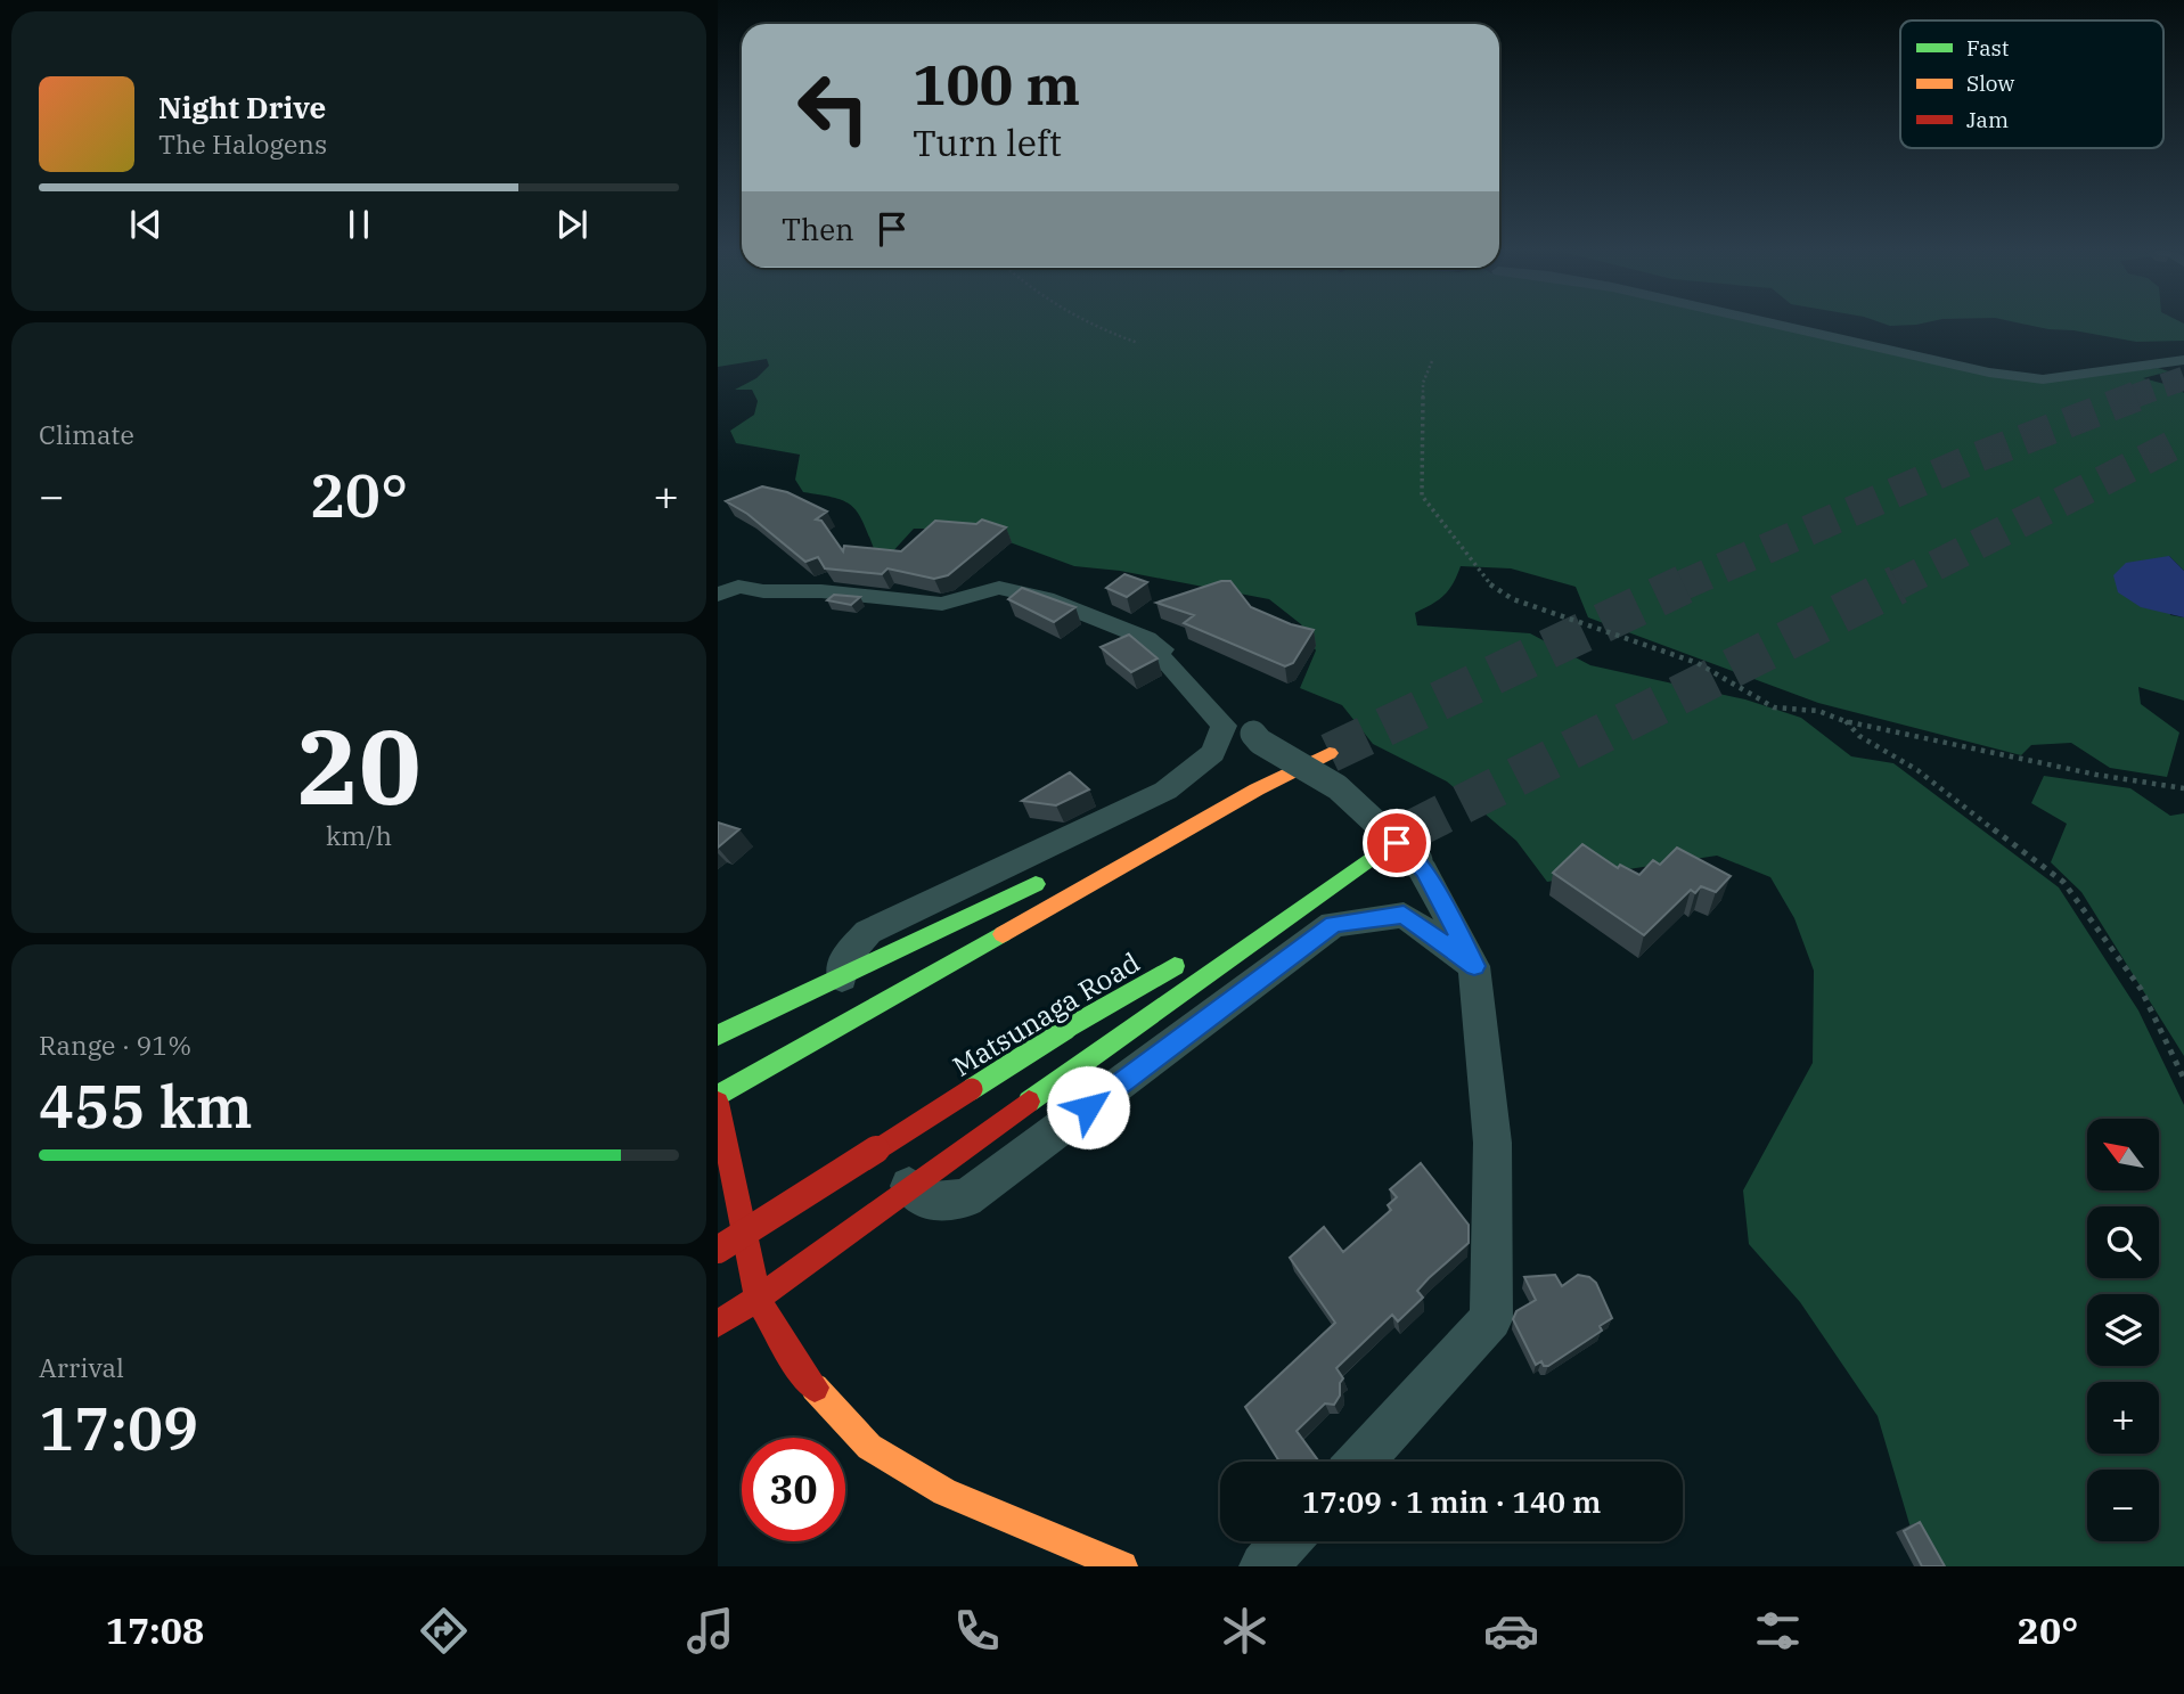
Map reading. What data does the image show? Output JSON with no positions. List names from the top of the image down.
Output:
{
  "streets": {
    "main road": ["Matsunaga Road"]
  },
  "legend": ["Fast", "Slow", "Jam"],
  "north": "top left",
  "page": {
    "turn": ["100 m", "Turn left"],
    "song": ["Night Drive", "The Halogens"],
    "then": "Then",
    "tile": [
      "Climate",
      ["20", "km/h"],
      ["Range · 91%", "455 km"],
      ["Arrival", "17:09"]
    ],
    "heat": ["−", "20°", "+"],
    "map_buttons": ["+", "−"],
    "limit": "30",
    "trip": "17:09 · 1 min · 140 m",
    "tabs": ["17:08", "20°"]
  }
}
